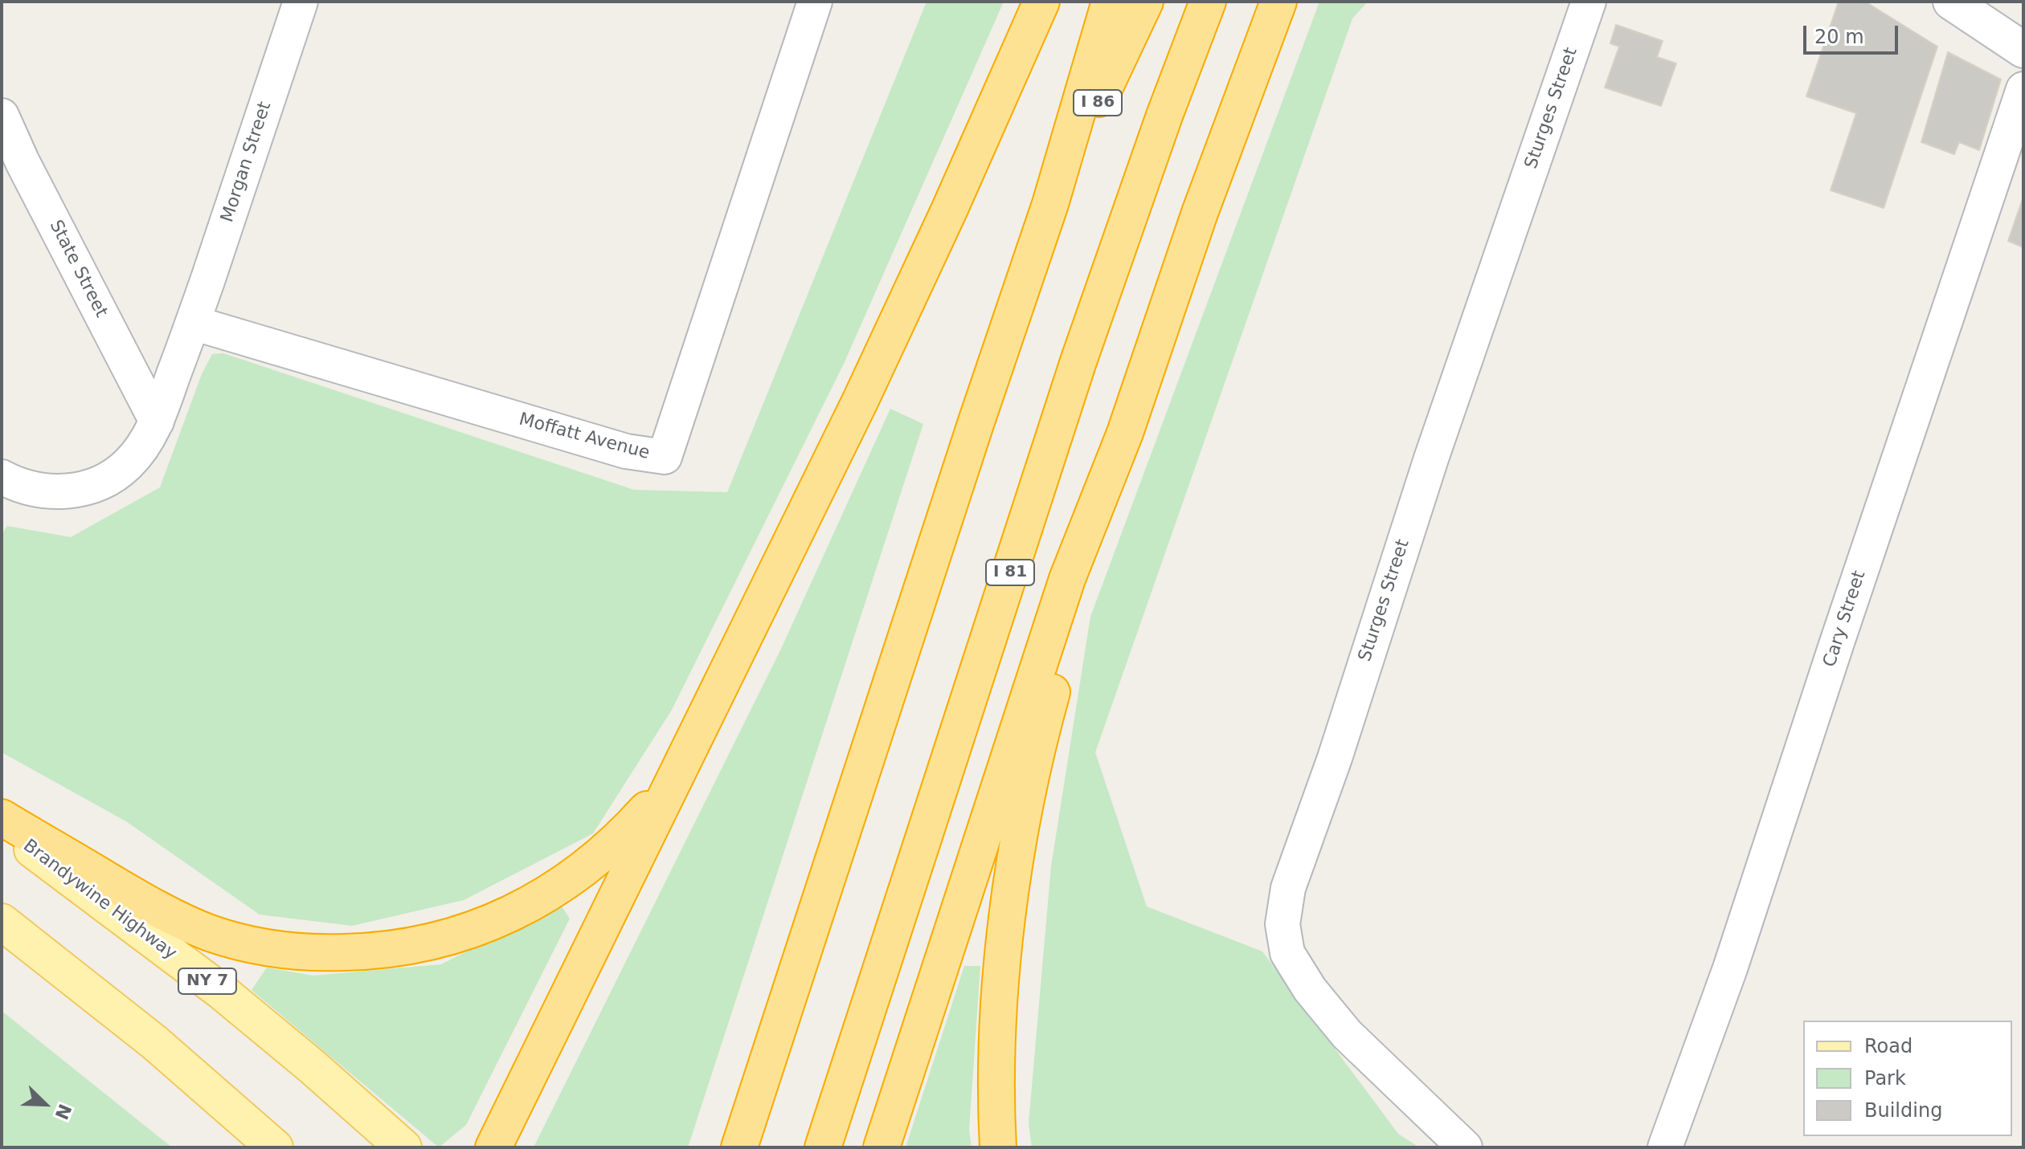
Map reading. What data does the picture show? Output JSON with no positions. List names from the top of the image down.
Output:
{
  "streets": {
    "highway": ["I 86", "I 81"],
    "main road": ["Brandywine Highway", "NY 7"],
    "street": [
      "Sturges Street",
      "Morgan Street",
      "State Street",
      "Moffatt Avenue",
      "Cary Street"
    ]
  },
  "crossings": [
    ["Morgan Street", "State Street"],
    ["Morgan Street", "Moffatt Avenue"]
  ],
  "legend": ["Road", "Park", "Building"],
  "scale_bar": "20 m",
  "north": "bottom right"
}
